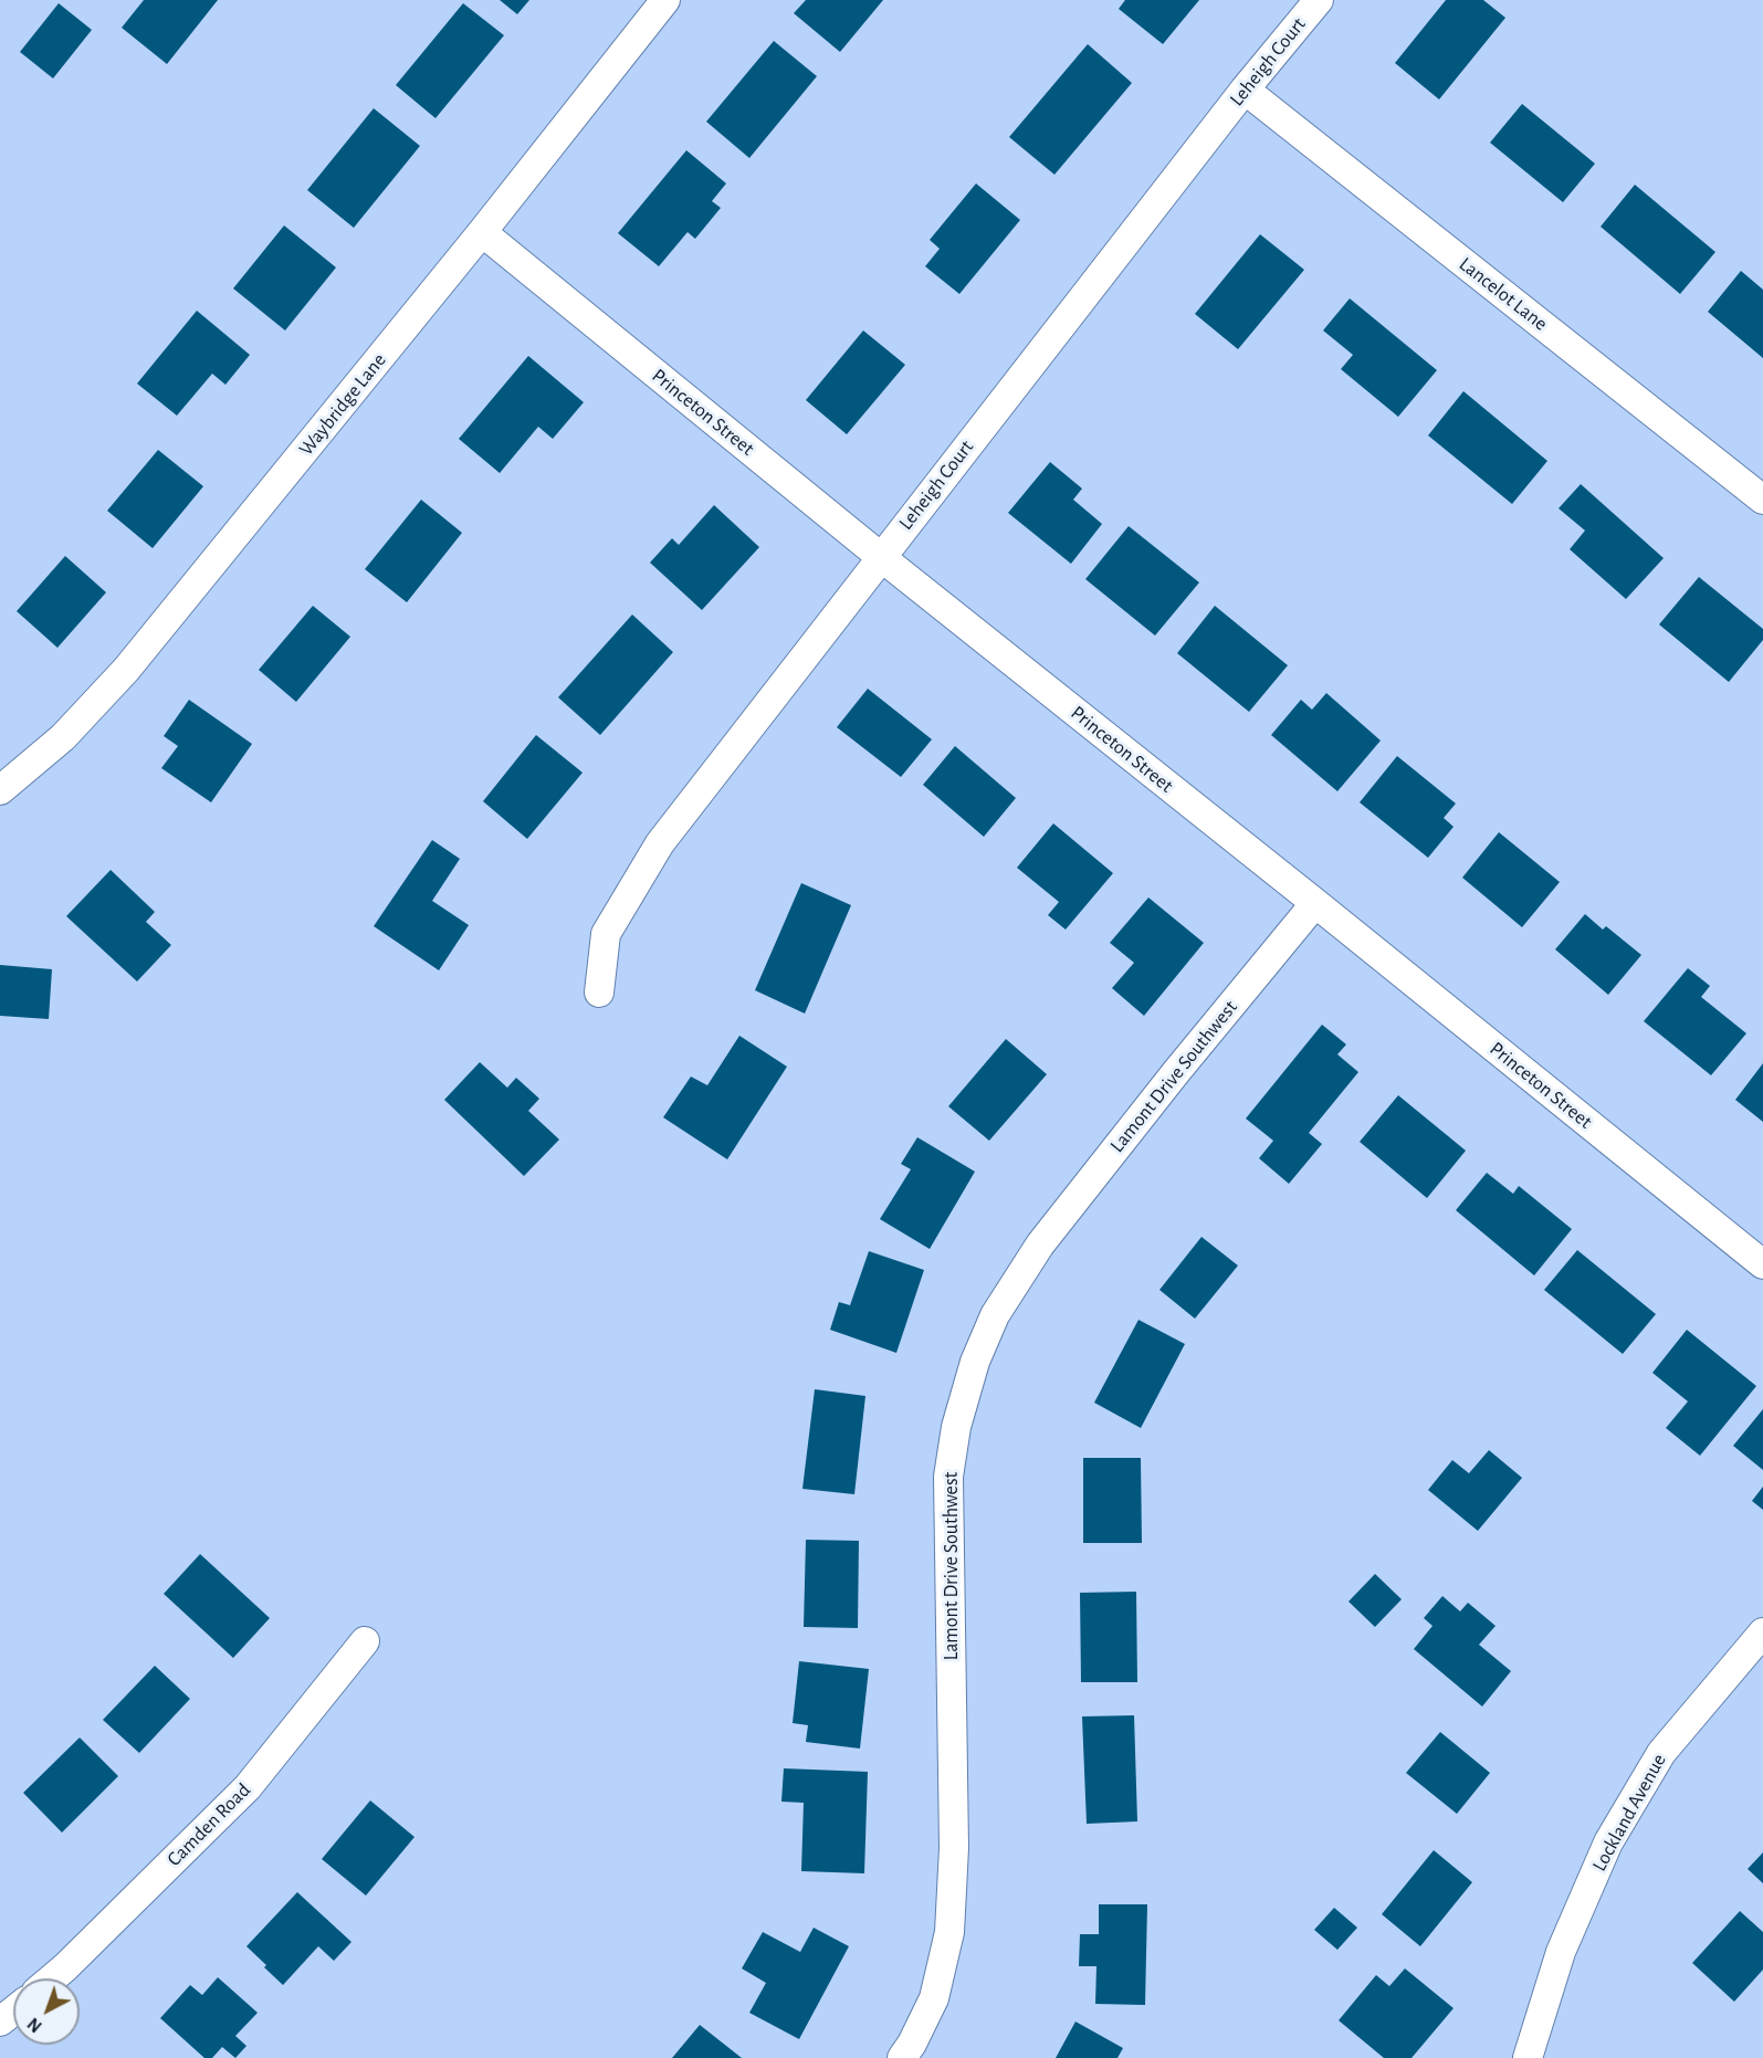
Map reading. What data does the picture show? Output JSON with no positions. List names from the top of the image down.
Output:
{
  "streets": {
    "street": [
      "Leheigh Court",
      "Lancelot Lane",
      "Waybridge Lane",
      "Princeton Street",
      "Lamont Drive Southwest",
      "Lockland Avenue",
      "Camden Road"
    ]
  },
  "crossings": [
    ["Leheigh Court", "Lancelot Lane"],
    ["Leheigh Court", "Princeton Street"],
    ["Waybridge Lane", "Princeton Street"],
    ["Princeton Street", "Lamont Drive Southwest"]
  ],
  "north": "bottom left"
}
